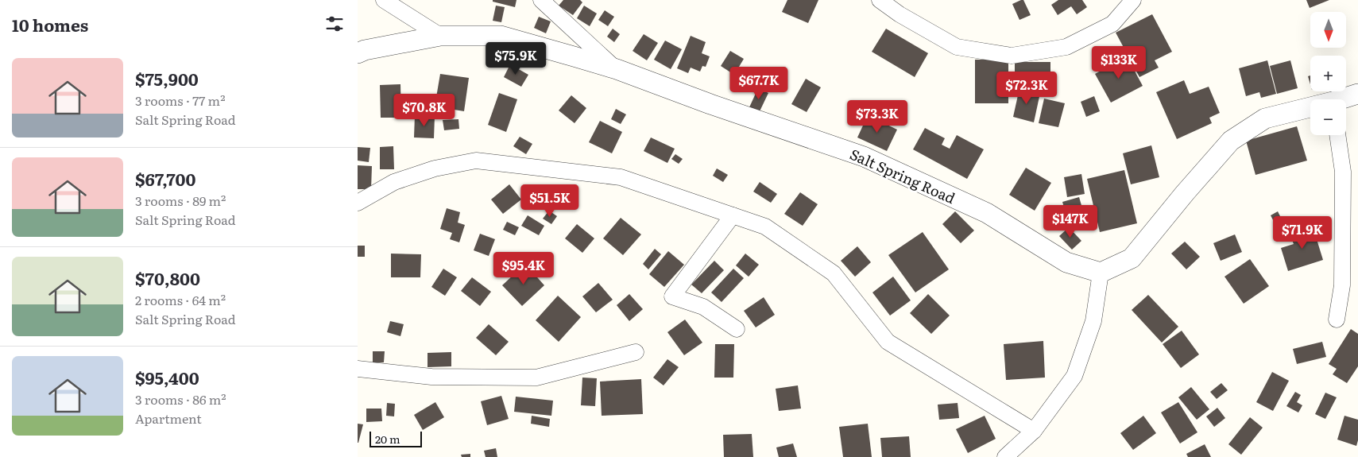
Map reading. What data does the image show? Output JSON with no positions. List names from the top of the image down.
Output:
{
  "streets": {
    "street": ["Salt Spring Road"]
  },
  "scale_bar": "20 m",
  "north": "bottom",
  "page": {
    "heading": "10 homes",
    "map_buttons": ["+", "−"],
    "price": [
      "$75.9K",
      "$133K",
      "$67.7K",
      "$72.3K",
      "$70.8K",
      "$73.3K",
      "$51.5K",
      "$147K",
      "$71.9K",
      "$95.4K"
    ],
    "list": [
      {
        "name": "$75,900",
        "note": "3 rooms · 77 m² · Salt Spring Road"
      },
      {
        "name": "$67,700",
        "note": "3 rooms · 89 m² · Salt Spring Road"
      },
      {
        "name": "$70,800",
        "note": "2 rooms · 64 m² · Salt Spring Road"
      },
      {
        "name": "$95,400",
        "note": "3 rooms · 86 m² · Apartment"
      }
    ],
    "scale": "20 m"
  }
}
